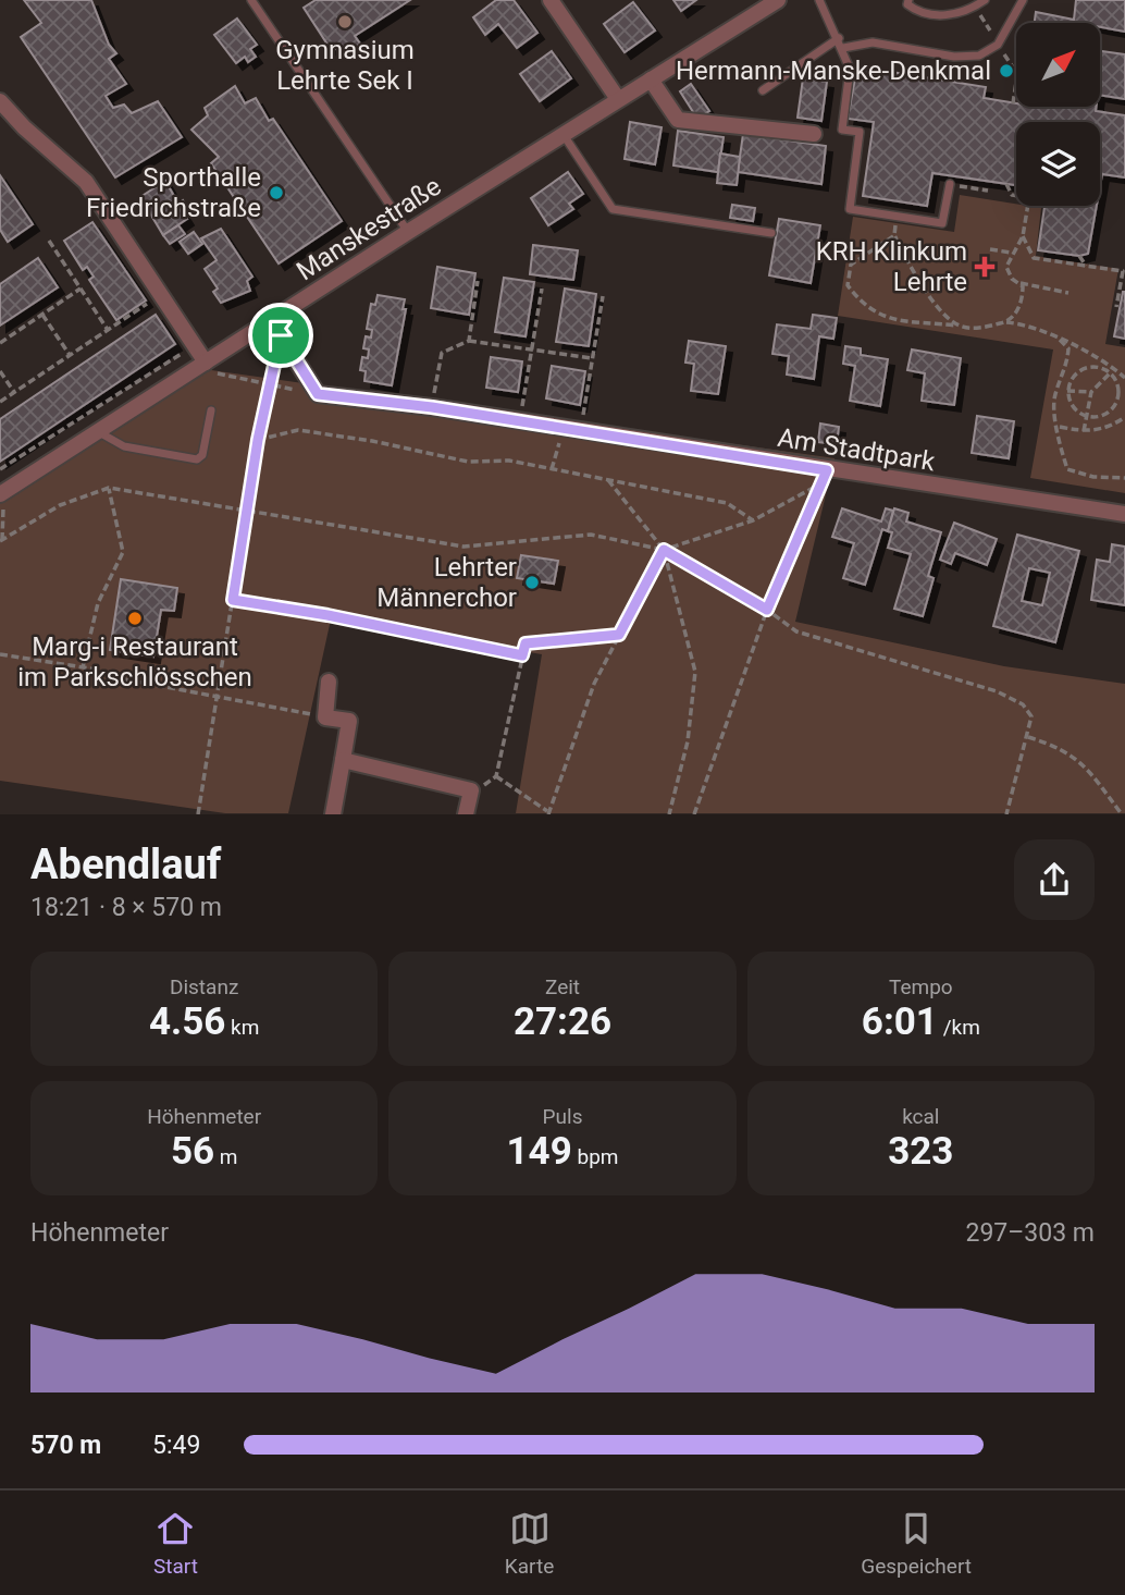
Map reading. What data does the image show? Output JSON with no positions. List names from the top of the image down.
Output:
{
  "streets": {
    "street": ["Manskestraße", "Am Stadtpark"]
  },
  "places": {
    "other": [
      "Gymnasium Lehrte Sek I",
      "Hermann-Manske-Denkmal",
      "Sporthalle Friedrichstraße",
      "Lehrter Männerchor",
      "Marg-i Restaurant im Parkschlösschen"
    ],
    "health": ["KRH Klinkum Lehrte"]
  },
  "north": "top right",
  "page": {
    "heading": ["Abendlauf", "18:21 · 8 × 570 m"],
    "stats": [
      ["Distanz", "4.56 km"],
      ["Zeit", "27:26"],
      ["Tempo", "6:01 /km"],
      ["Höhenmeter", "56 m"],
      ["Puls", "149 bpm"],
      ["kcal", "323"]
    ],
    "chart": ["Höhenmeter", "297–303 m"],
    "list": [
      {
        "name": "570 m",
        "note": "5:49"
      }
    ],
    "tabs": ["Start", "Karte", "Gespeichert"]
  }
}
